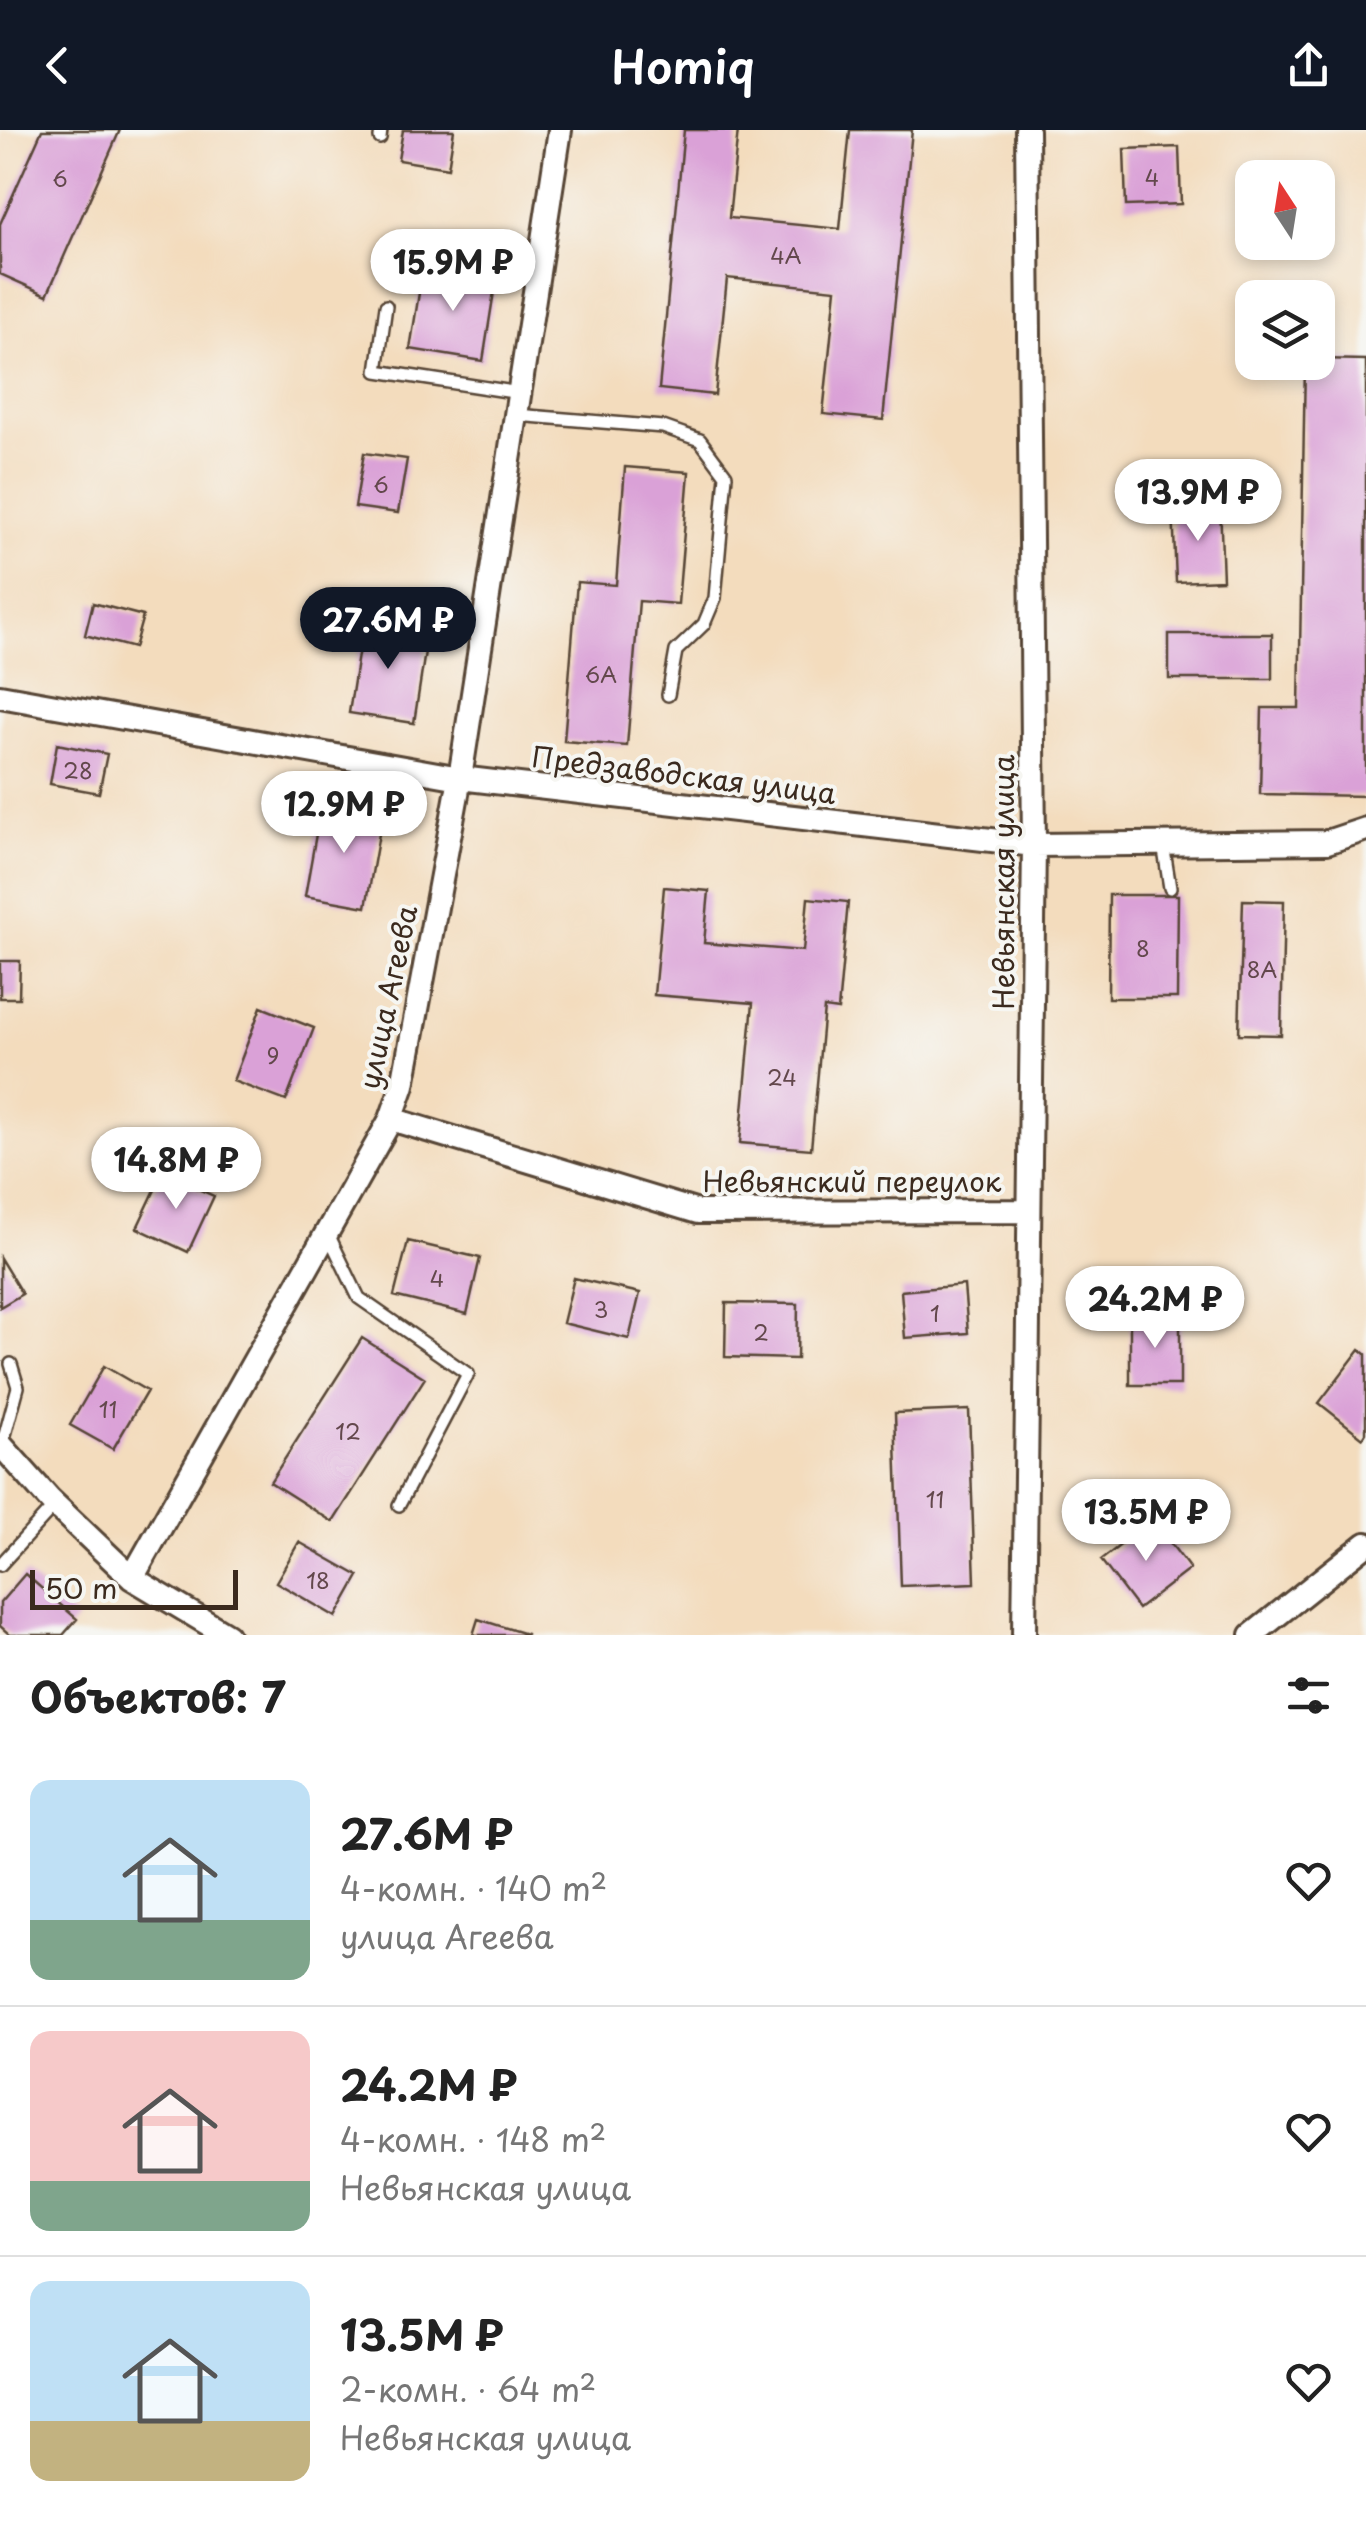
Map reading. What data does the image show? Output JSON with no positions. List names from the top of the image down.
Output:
{
  "streets": {
    "street": [
      "Предзаводская улица",
      "Невьянская улица",
      "улица Агеева",
      "Невьянский переулок"
    ]
  },
  "crossings": [
    ["Предзаводская улица", "Невьянская улица"],
    ["Предзаводская улица", "улица Агеева"],
    ["Невьянская улица", "Невьянский переулок"],
    ["улица Агеева", "Невьянский переулок"]
  ],
  "house_numbers": [
    "4",
    "6",
    "4А",
    "6",
    "6А",
    "28",
    "8",
    "8А",
    "9",
    "24",
    "4",
    "3",
    "1",
    "2",
    "11",
    "12",
    "11",
    "18"
  ],
  "scale_bar": "50 m",
  "north": "top",
  "page": {
    "header": "Homiq",
    "price": [
      "15.9M ₽",
      "13.9M ₽",
      "27.6M ₽",
      "12.9M ₽",
      "14.8M ₽",
      "24.2M ₽",
      "13.5M ₽"
    ],
    "scale": "50 m",
    "heading": "Объектов: 7",
    "list": [
      {
        "name": "27.6M ₽",
        "note": "4-комн. · 140 m² · улица Агеева"
      },
      {
        "name": "24.2M ₽",
        "note": "4-комн. · 148 m² · Невьянская улица"
      },
      {
        "name": "13.5M ₽",
        "note": "2-комн. · 64 m² · Невьянская улица"
      }
    ]
  }
}
